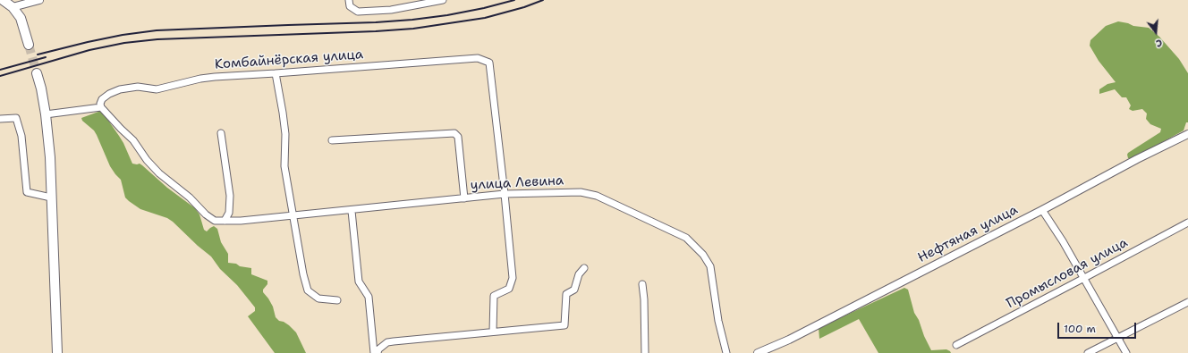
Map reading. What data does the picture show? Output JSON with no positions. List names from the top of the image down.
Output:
{
  "streets": {
    "street": [
      "Комбайнёрская улица",
      "улица Левина",
      "Нефтяная улица",
      "Промысловая улица"
    ]
  },
  "crossings": [
    ["Комбайнёрская улица", "улица Левина"]
  ],
  "scale_bar": "100 m",
  "north": "bottom"
}
